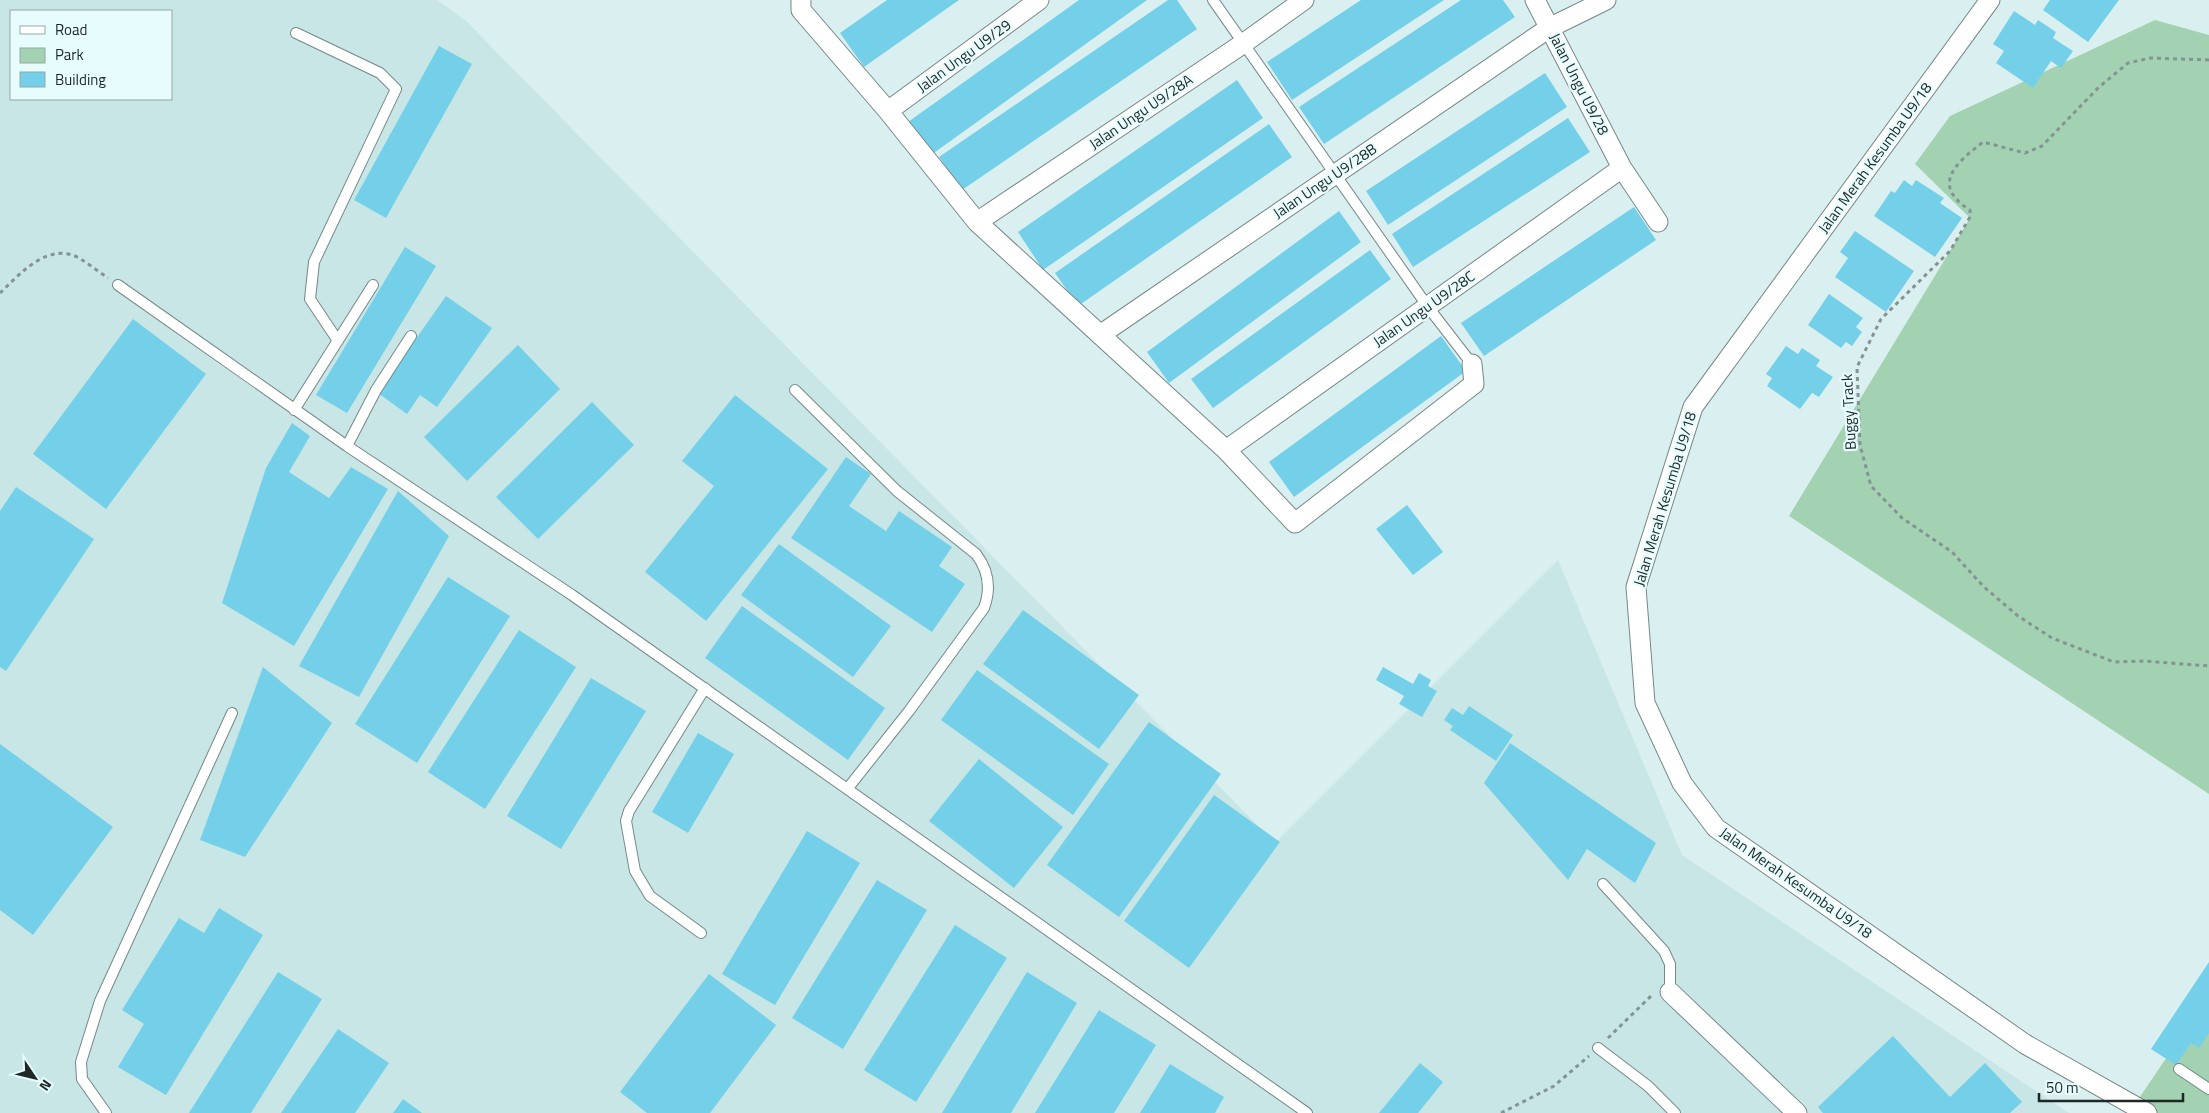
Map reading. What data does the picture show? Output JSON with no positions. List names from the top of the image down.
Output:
{
  "streets": {
    "street": [
      "Jalan Ungu U9/29",
      "Jalan Ungu U9/28",
      "Jalan Ungu U9/28A",
      "Jalan Merah Kesumba U9/18",
      "Jalan Ungu U9/28B",
      "Jalan Ungu U9/28C"
    ],
    "path": ["Buggy Track"]
  },
  "crossings": [
    ["Jalan Ungu U9/28", "Jalan Ungu U9/28B"],
    ["Jalan Ungu U9/28", "Jalan Ungu U9/28C"]
  ],
  "legend": ["Road", "Park", "Building"],
  "scale_bar": "50 m",
  "north": "bottom right"
}
